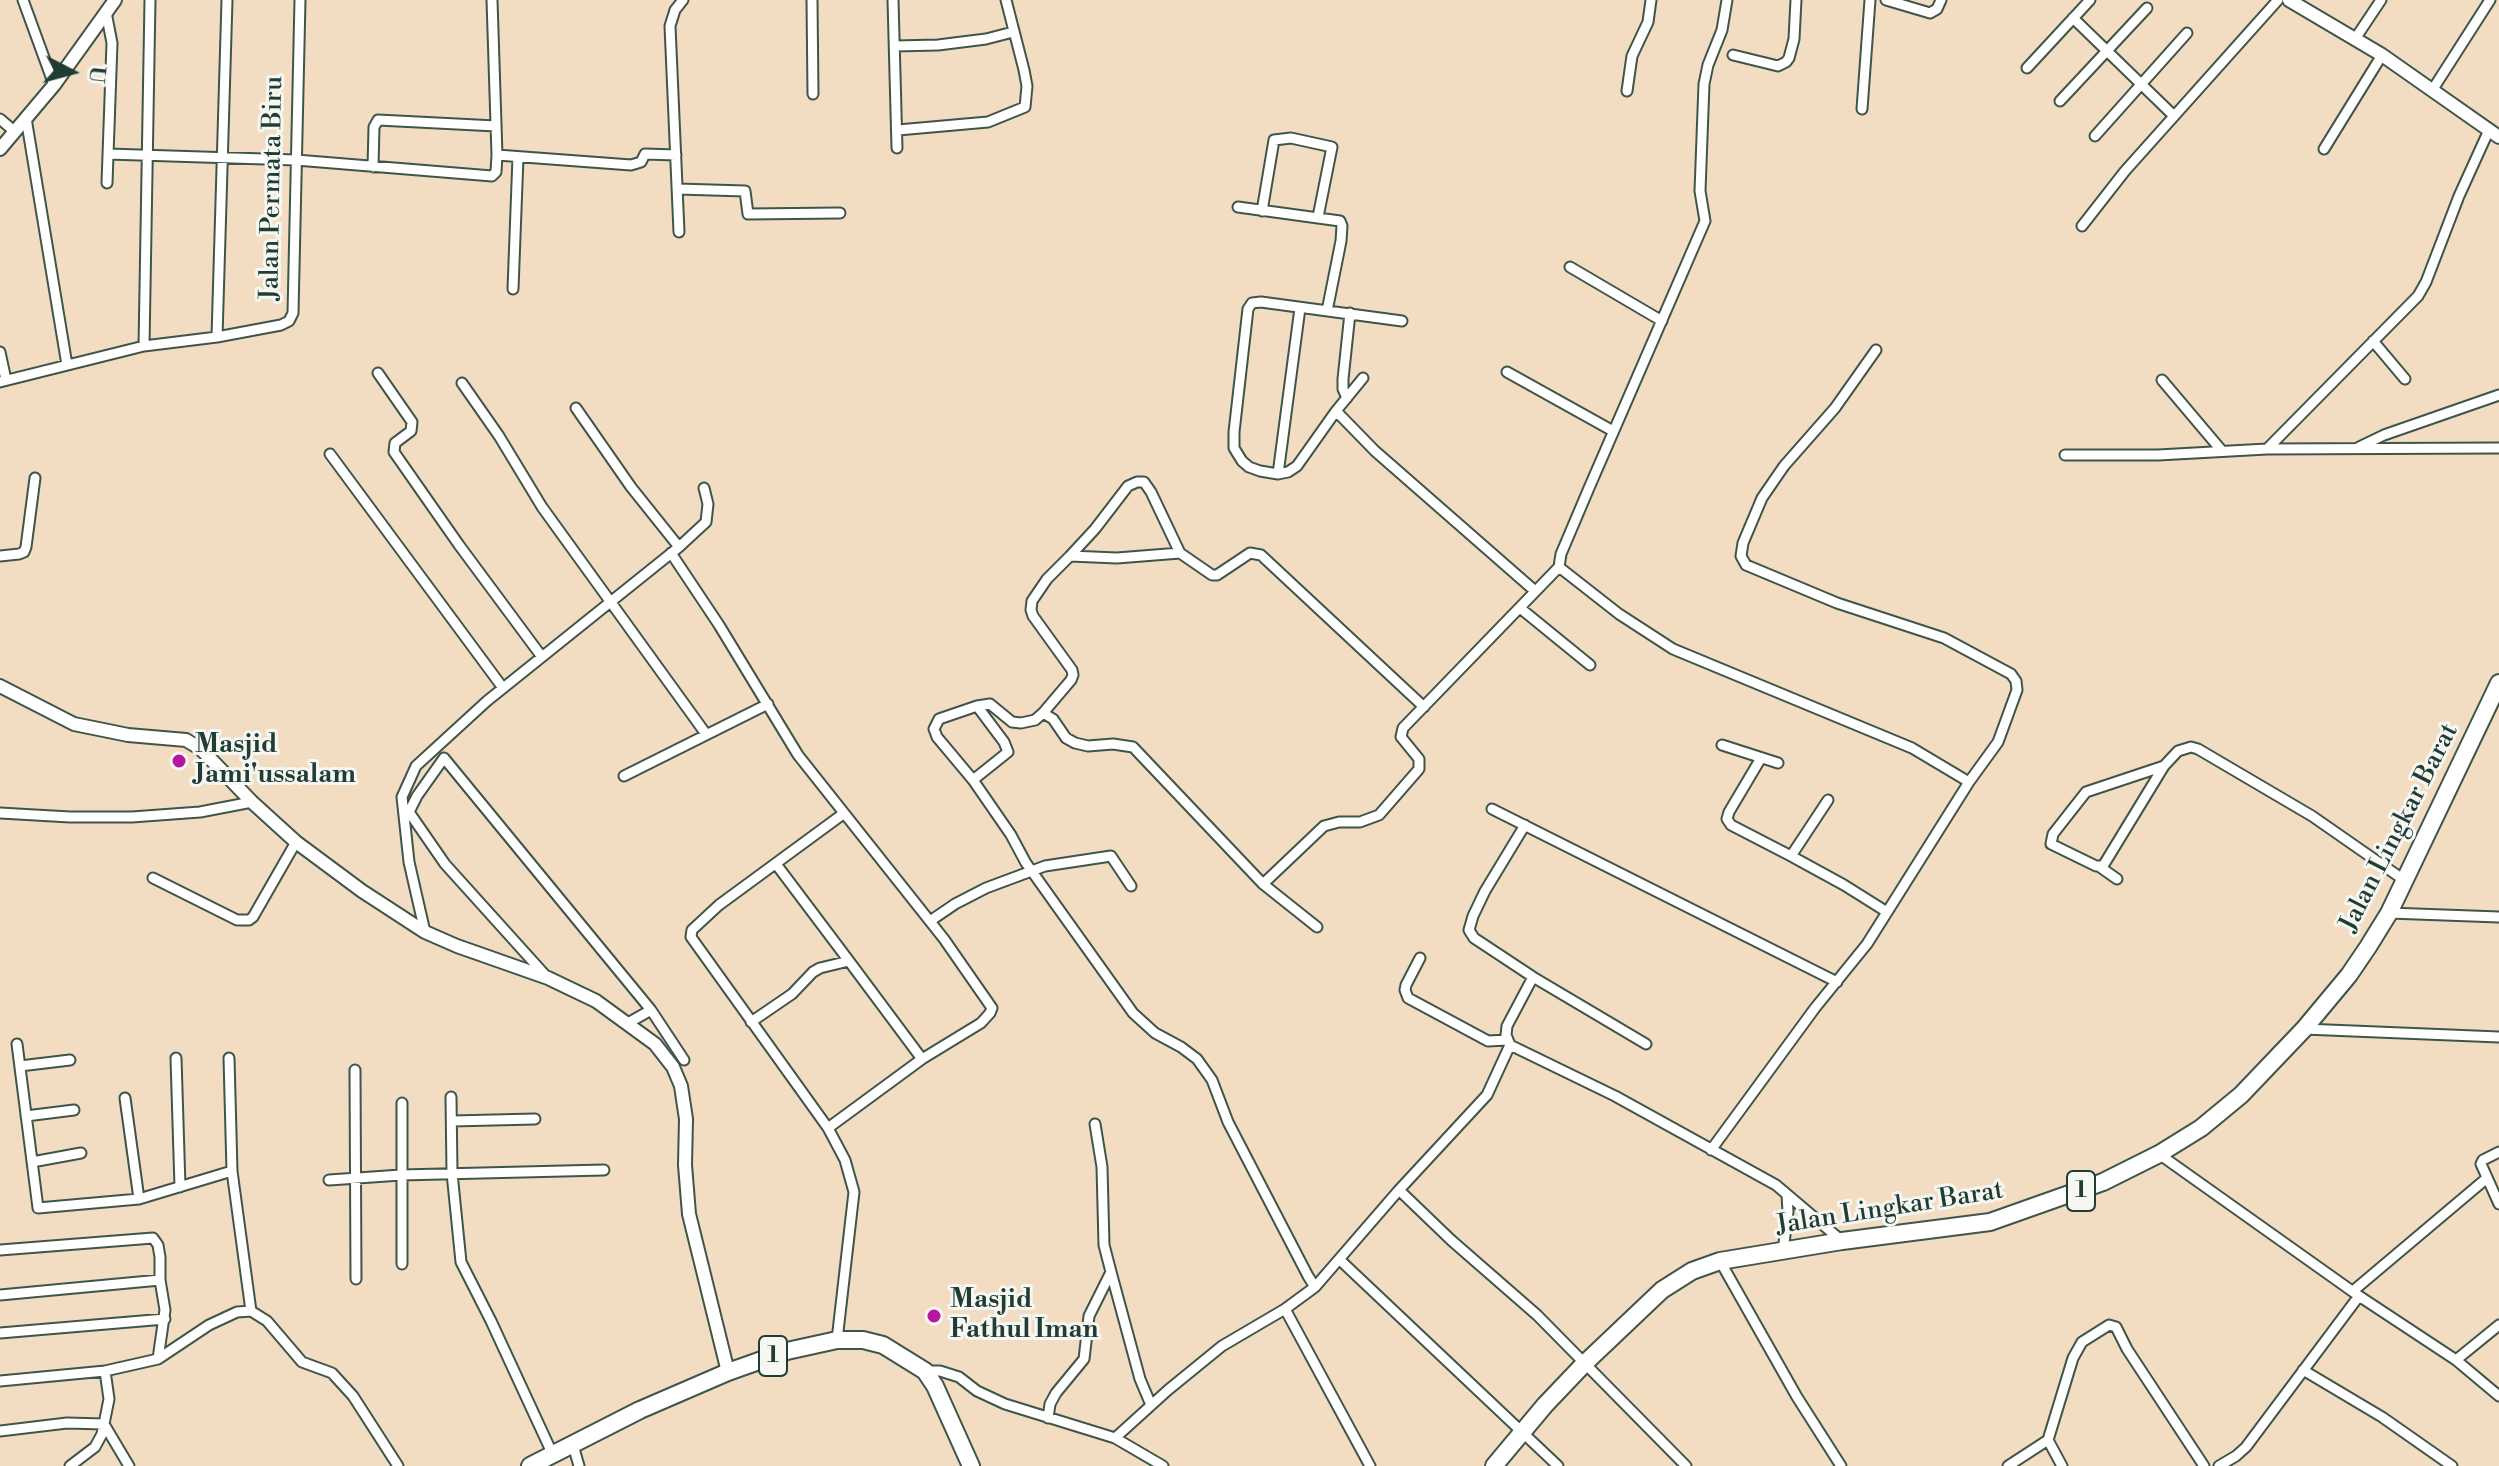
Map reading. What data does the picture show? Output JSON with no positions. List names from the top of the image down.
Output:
{
  "streets": {
    "highway": ["Jalan Lingkar Barat", "1"],
    "street": ["Jalan Permata Biru"]
  },
  "places": ["Masjid Jami'ussalam", "Masjid Fathul Iman"],
  "north": "right"
}
